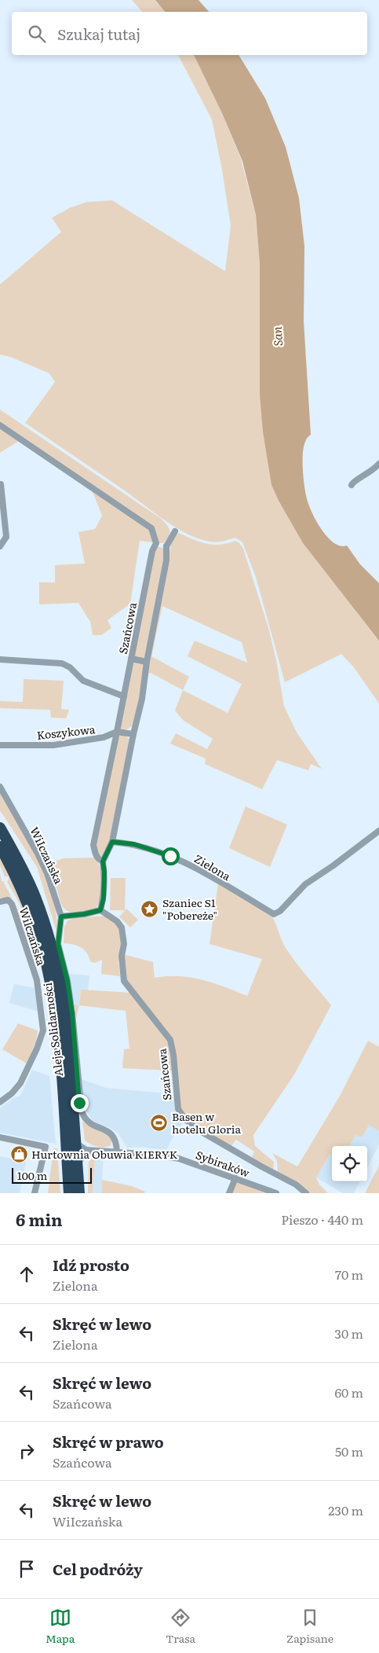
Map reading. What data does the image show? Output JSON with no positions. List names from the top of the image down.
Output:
{
  "streets": {
    "highway": ["Aleja Solidarności"],
    "street": [
      "Szańcowa",
      "Koszykowa",
      "WiIczańska",
      "Zielona",
      "Wilczańska",
      "Sybiraków"
    ]
  },
  "crossings": [
    ["Szańcowa", "Koszykowa"],
    ["WiIczańska", "Sybiraków"],
    ["Aleja Solidarności", "Sybiraków"]
  ],
  "water": ["San"],
  "places": {
    "place": ["Szaniec S1 \"Pobereże\""],
    "sports": ["Basen w hotelu Gloria"],
    "shop": ["Hurtownia Obuwia KIERYK"]
  },
  "scale_bar": "100 m",
  "page": {
    "search": "Szukaj tutaj",
    "scale": "100 m",
    "heading": ["6 min", "Pieszo · 440 m"],
    "list": [
      ["Idź prosto", "Zielona", "70 m"],
      ["Skręć w lewo", "Zielona", "30 m"],
      ["Skręć w lewo", "Szańcowa", "60 m"],
      ["Skręć w prawo", "Szańcowa", "50 m"],
      ["Skręć w lewo", "WiIczańska", "230 m"],
      "Cel podróży"
    ],
    "nav": ["Mapa", "Trasa", "Zapisane"]
  }
}
